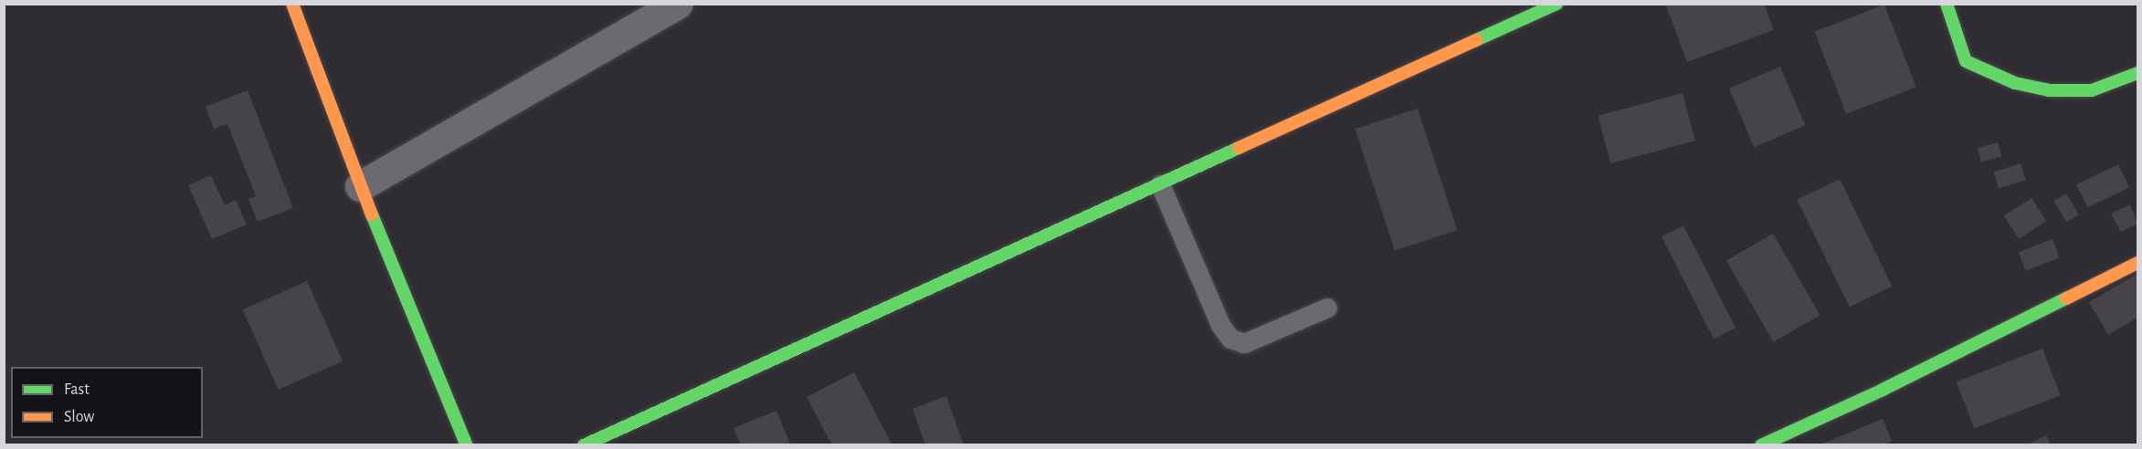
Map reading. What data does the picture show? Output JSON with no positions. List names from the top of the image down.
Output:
{
  "legend": ["Fast", "Slow"]
}
